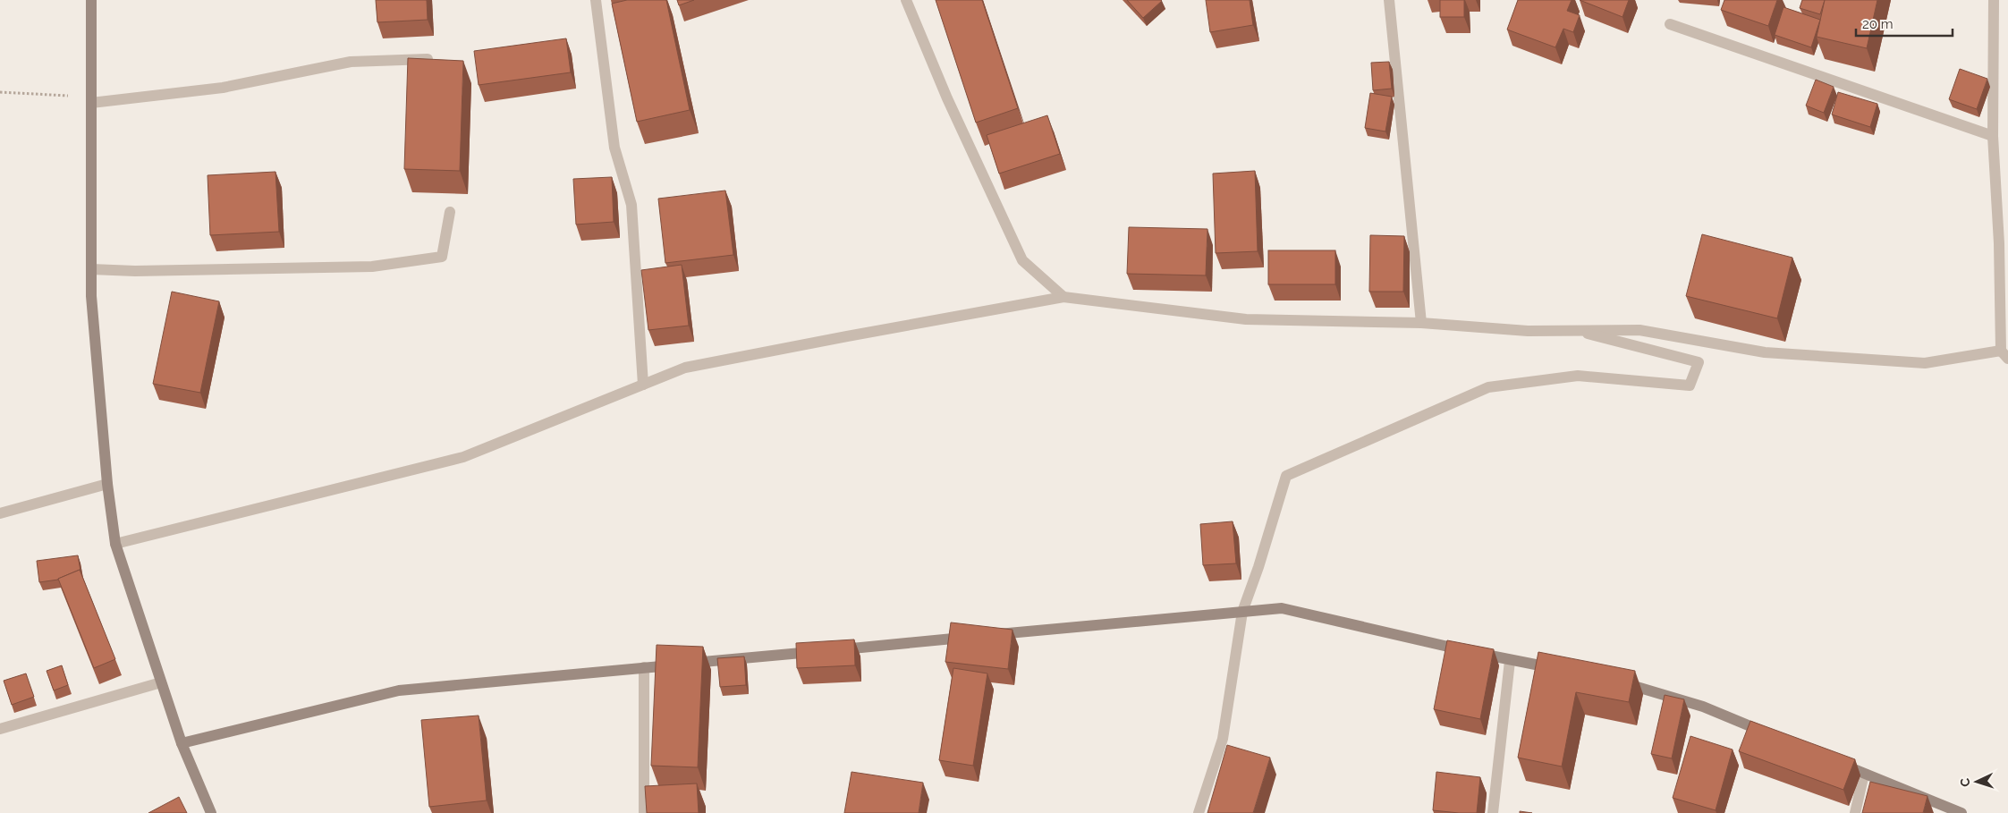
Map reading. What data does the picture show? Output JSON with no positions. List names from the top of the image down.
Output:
{
  "scale_bar": "20 m",
  "north": "left"
}
